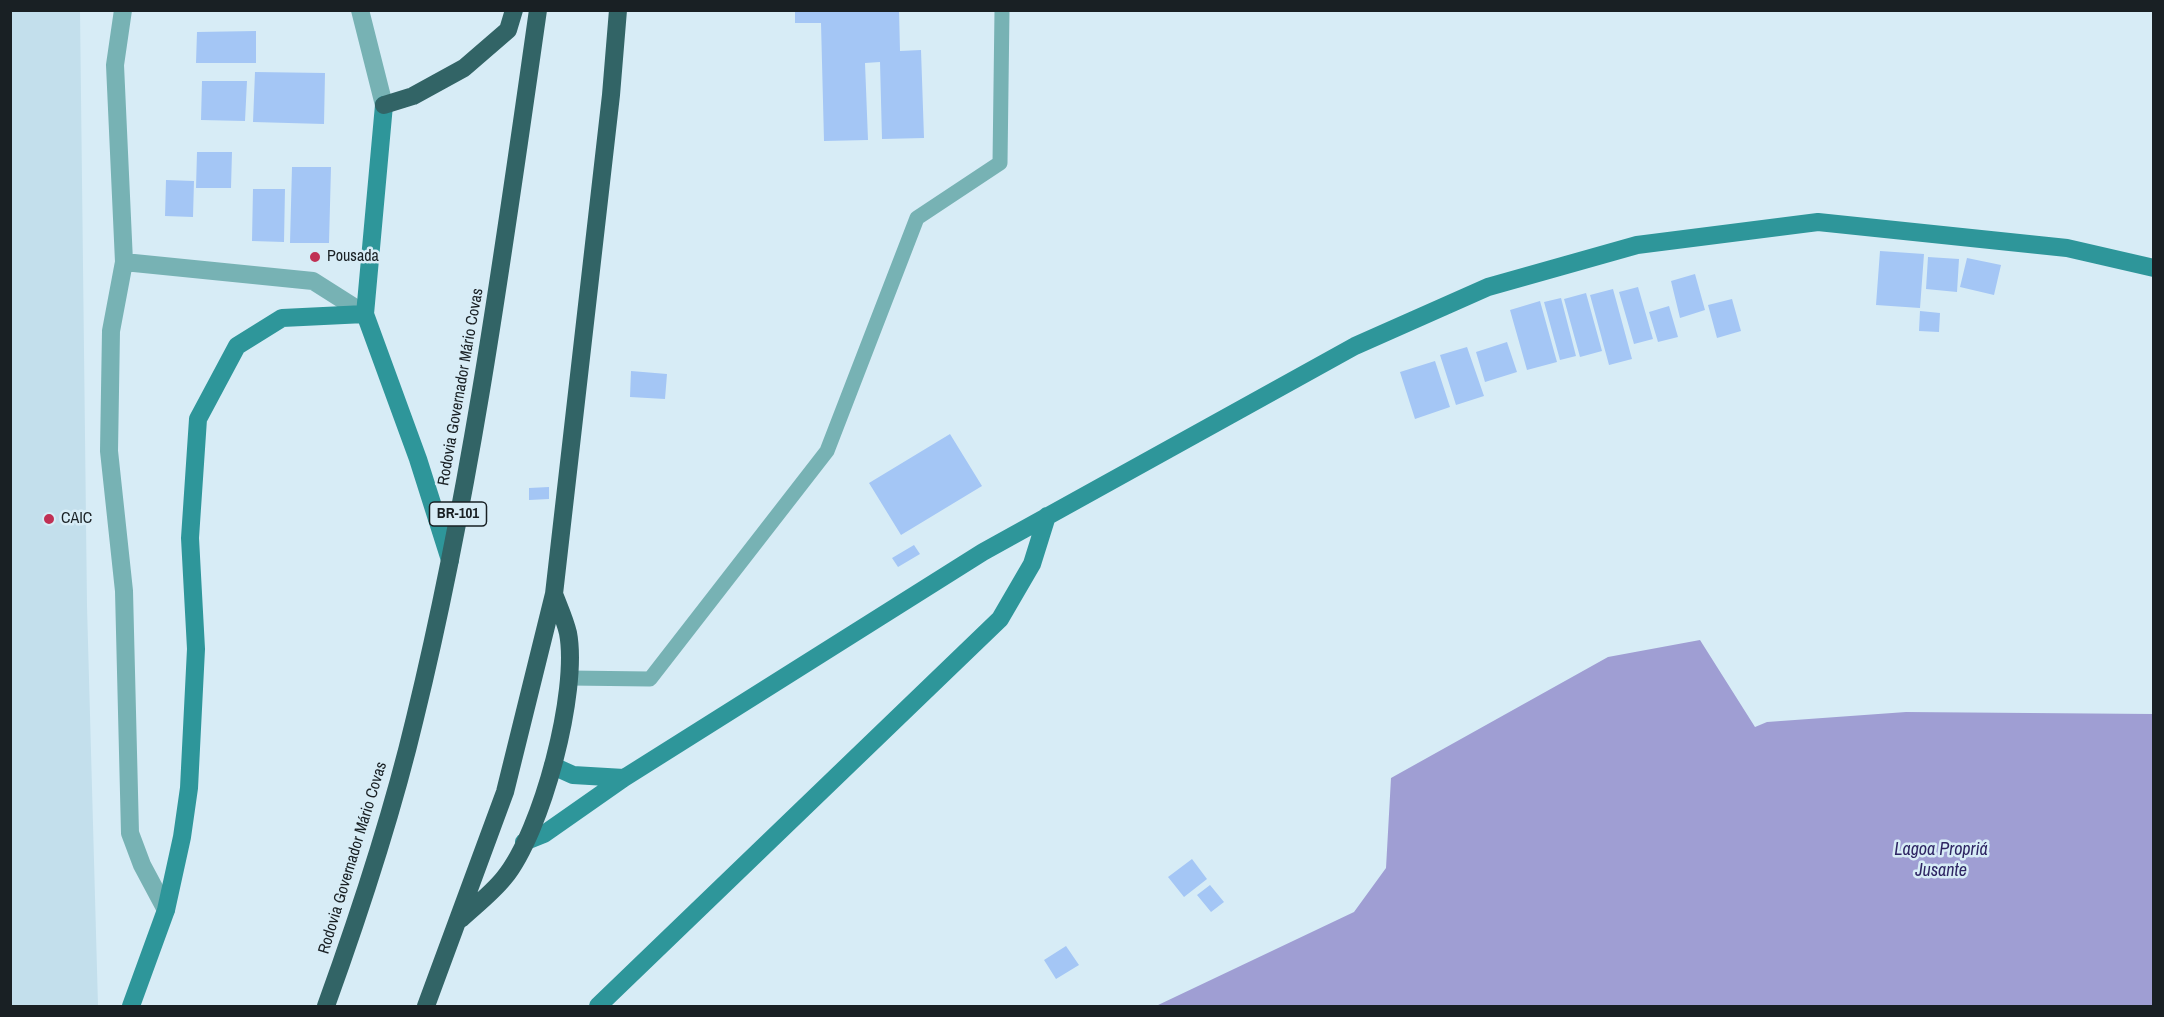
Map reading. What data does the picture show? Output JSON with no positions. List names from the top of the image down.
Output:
{
  "streets": {
    "highway": ["Rodovia Governador Mário Covas", "BR-101"]
  },
  "water": ["Lagoa Propriá Jusante"],
  "places": ["Pousada", "CAIC"]
}
